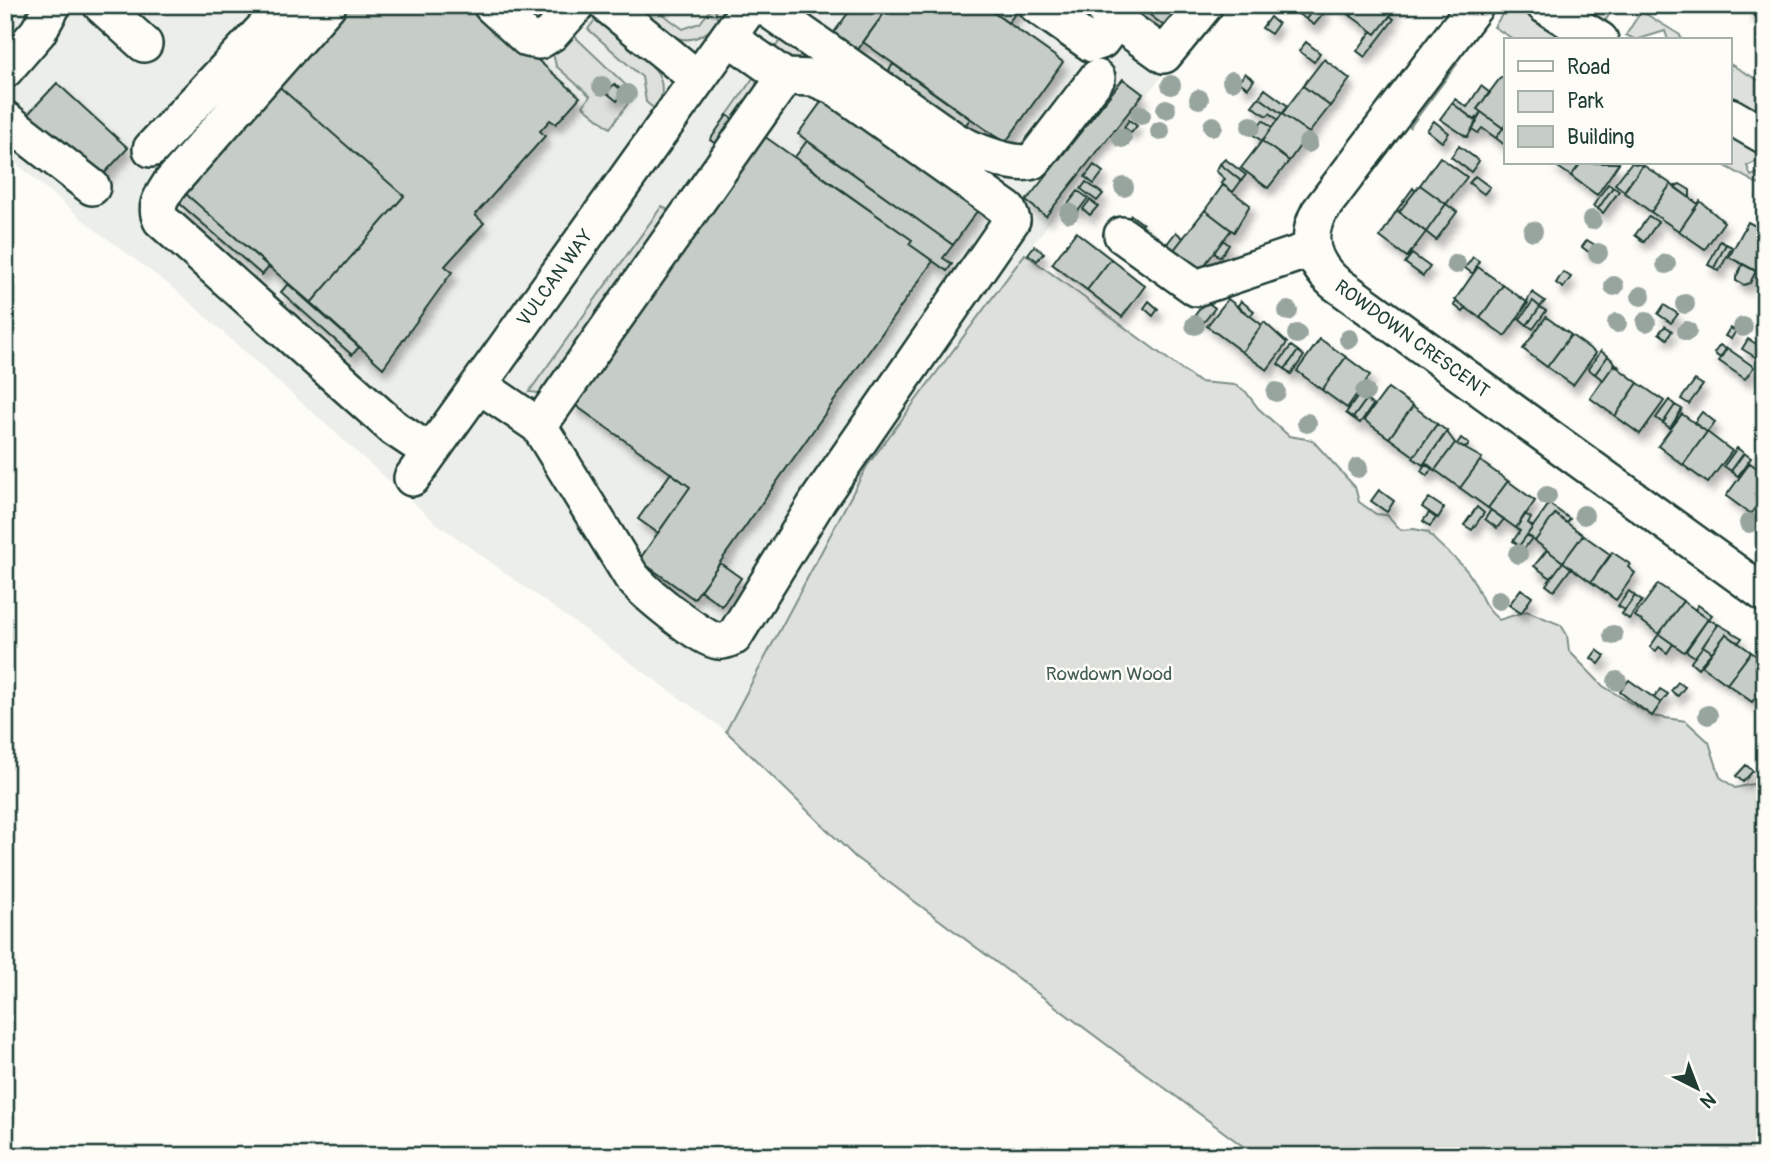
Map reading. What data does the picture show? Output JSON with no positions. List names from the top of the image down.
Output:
{
  "streets": {
    "street": ["VULCAN WAY", "ROWDOWN CRESCENT"]
  },
  "parks": ["Rowdown Wood"],
  "legend": ["Road", "Park", "Building"],
  "north": "bottom right"
}
